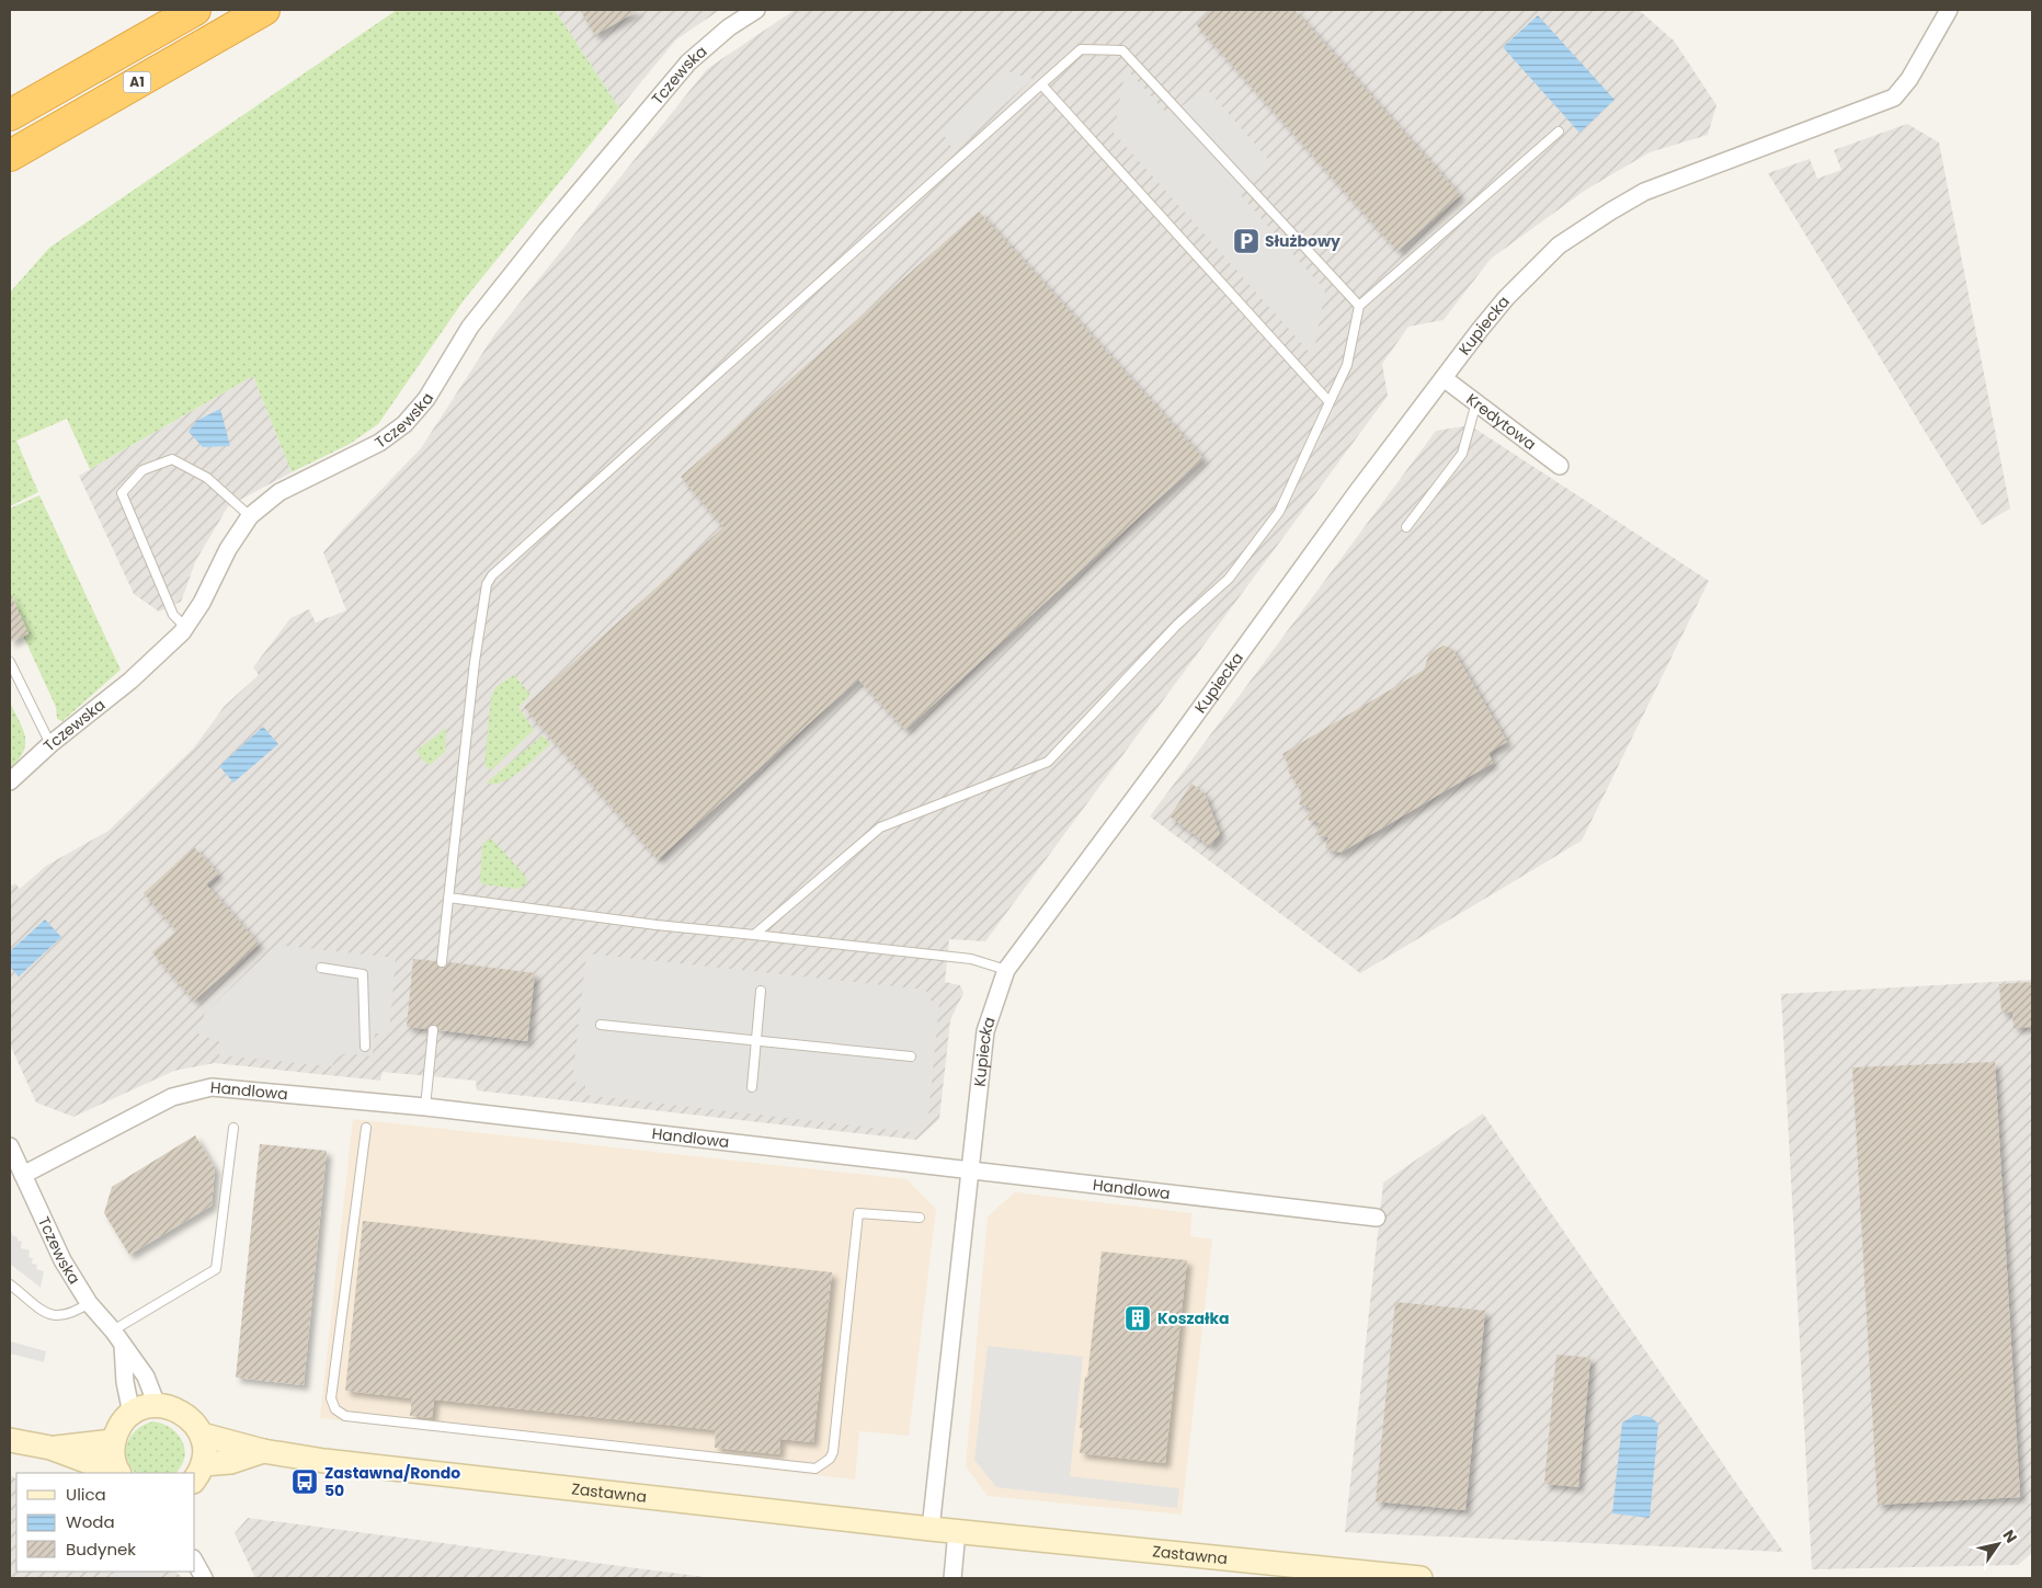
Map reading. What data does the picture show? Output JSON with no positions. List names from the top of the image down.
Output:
{
  "streets": {
    "highway": ["A1"],
    "main road": ["Zastawna"],
    "street": [
      "Tczewska",
      "Kupiecka",
      "Kredytowa",
      "Handlowa"
    ]
  },
  "crossings": [
    ["Tczewska", "Handlowa"],
    ["Kupiecka", "Kredytowa"],
    ["Kupiecka", "Handlowa"],
    ["Kupiecka", "Zastawna"]
  ],
  "places": {
    "parking": ["Służbowy"],
    "building": ["Koszałka"],
    "bus stop": ["Zastawna/Rondo 50"]
  },
  "legend": ["Ulica", "Woda", "Budynek"],
  "north": "top right"
}
